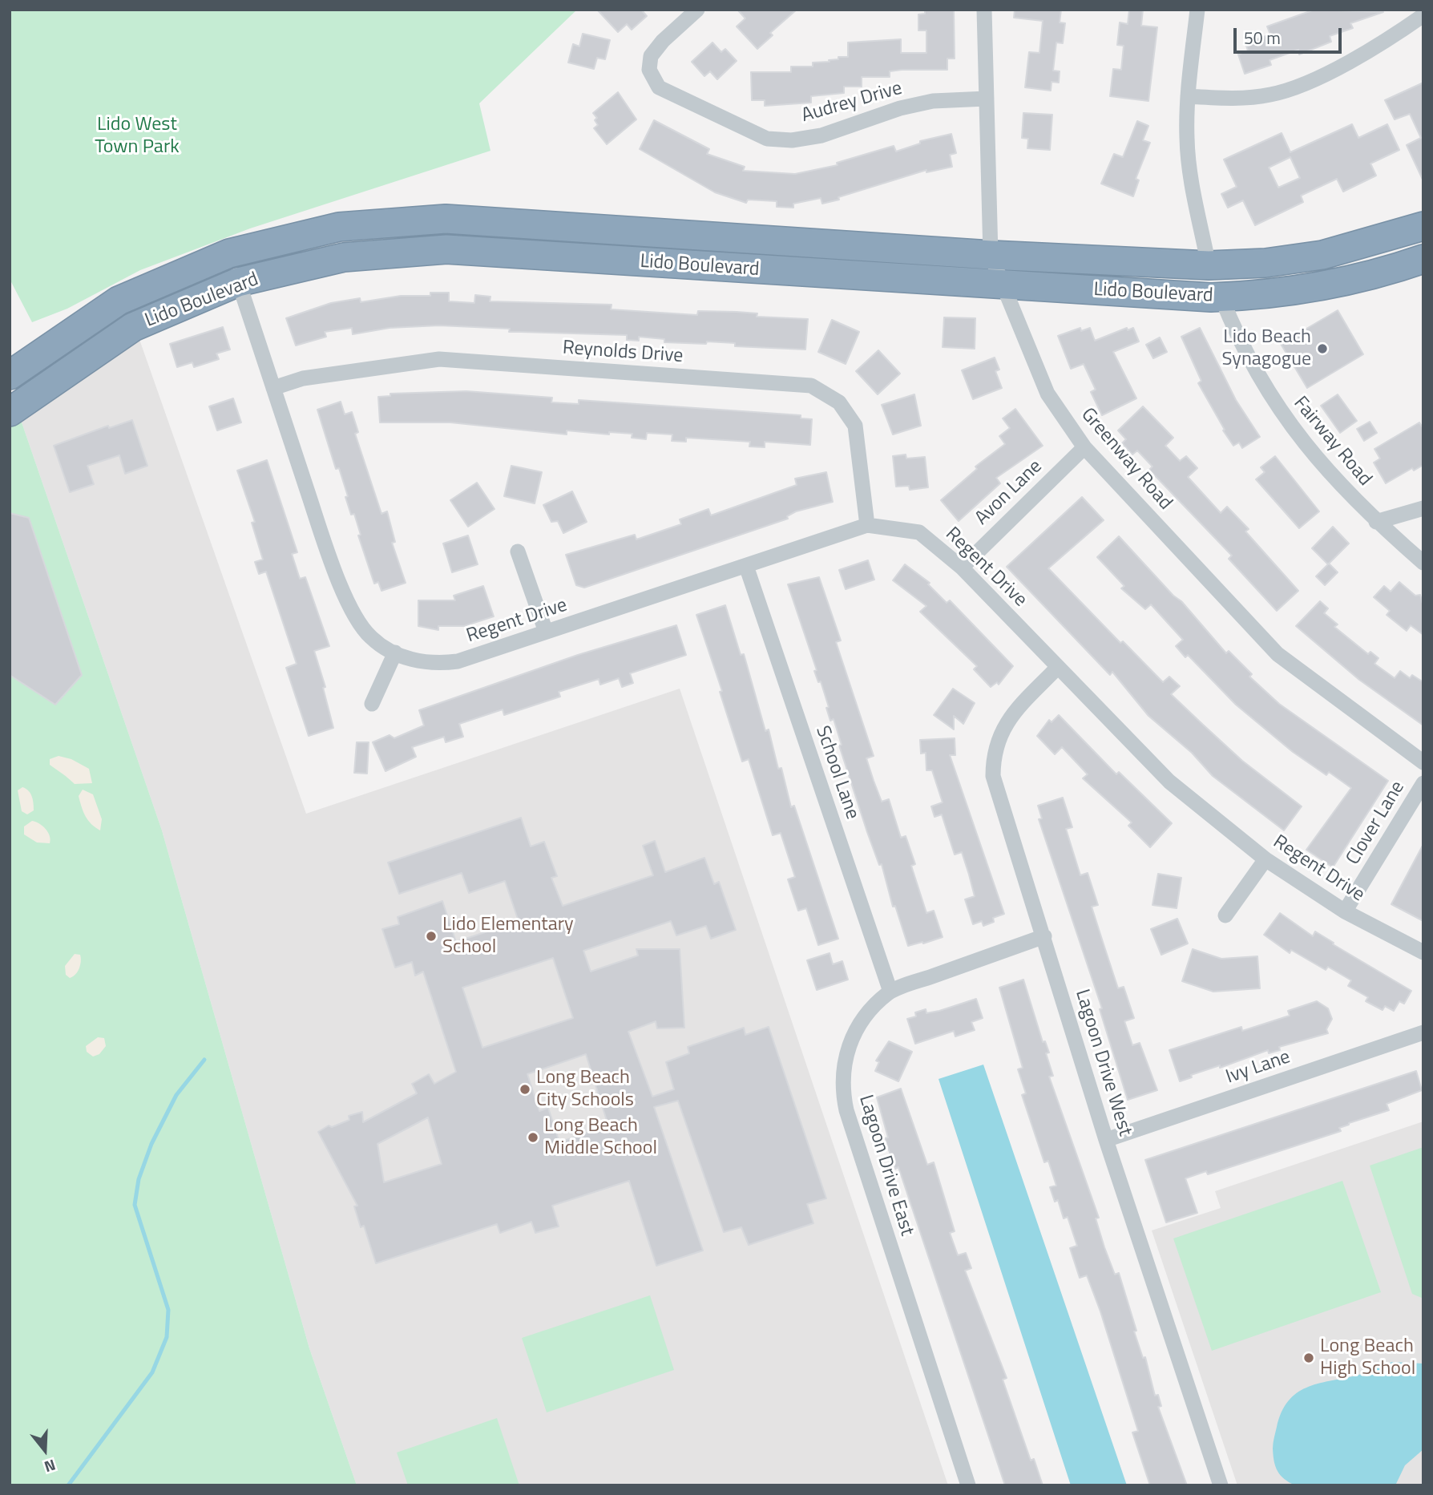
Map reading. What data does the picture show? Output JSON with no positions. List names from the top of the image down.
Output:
{
  "streets": {
    "highway": ["Lido Boulevard"],
    "street": [
      "Audrey Drive",
      "Reynolds Drive",
      "Fairway Road",
      "Greenway Road",
      "Avon Lane",
      "Regent Drive",
      "School Lane",
      "Clover Lane",
      "Lagoon Drive West",
      "Ivy Lane",
      "Lagoon Drive East"
    ]
  },
  "crossings": [
    ["Audrey Drive", "Greenway Road"],
    ["Lido Boulevard", "Fairway Road"],
    ["Lido Boulevard", "Greenway Road"],
    ["Lido Boulevard", "Regent Drive"],
    ["Reynolds Drive", "Regent Drive"],
    ["Greenway Road", "Avon Lane"],
    ["Avon Lane", "Regent Drive"],
    ["Regent Drive", "School Lane"],
    ["Regent Drive", "Clover Lane"],
    ["Regent Drive", "Lagoon Drive West"],
    ["School Lane", "Lagoon Drive East"],
    ["Lagoon Drive West", "Ivy Lane"],
    ["Lagoon Drive West", "Lagoon Drive East"]
  ],
  "parks": ["Lido West Town Park"],
  "places": [
    "Lido Beach Synagogue",
    "Lido Elementary School",
    "Long Beach City Schools",
    "Long Beach Middle School",
    "Long Beach High School"
  ],
  "scale_bar": "50 m",
  "north": "bottom"
}
